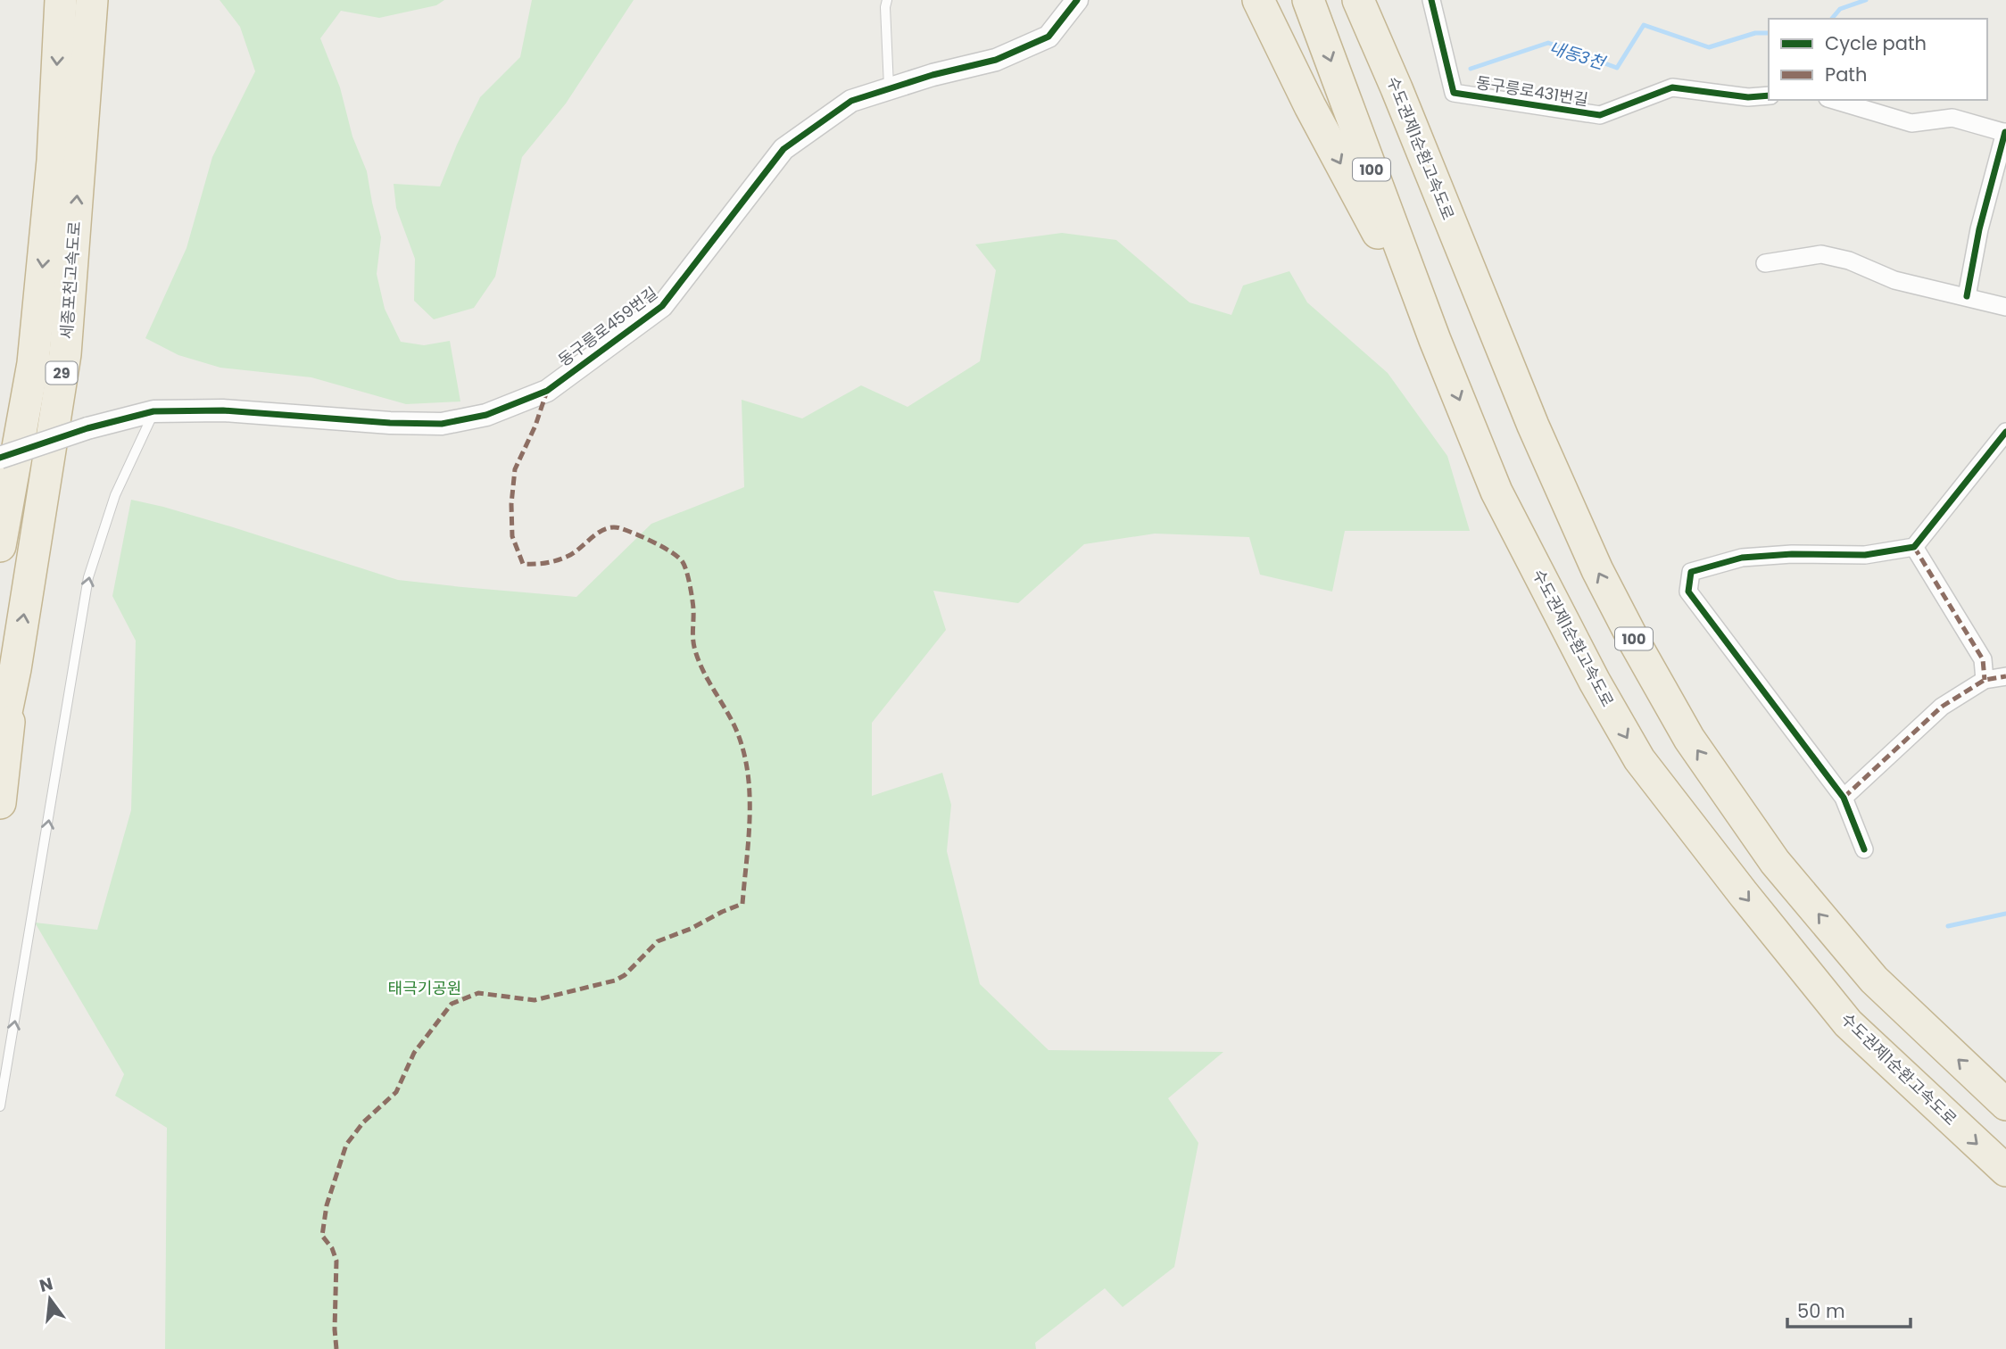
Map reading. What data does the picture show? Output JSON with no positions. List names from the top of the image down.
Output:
{
  "streets": {
    "highway": [
      "수도권제1순환고속도로",
      "100",
      "세종포천고속도로",
      "29"
    ],
    "street": ["동구릉로431번길", "동구릉로459번길"]
  },
  "water": ["내동3천"],
  "parks": ["태극기공원"],
  "legend": ["Cycle path", "Path"],
  "scale_bar": "50 m",
  "north": "top"
}
